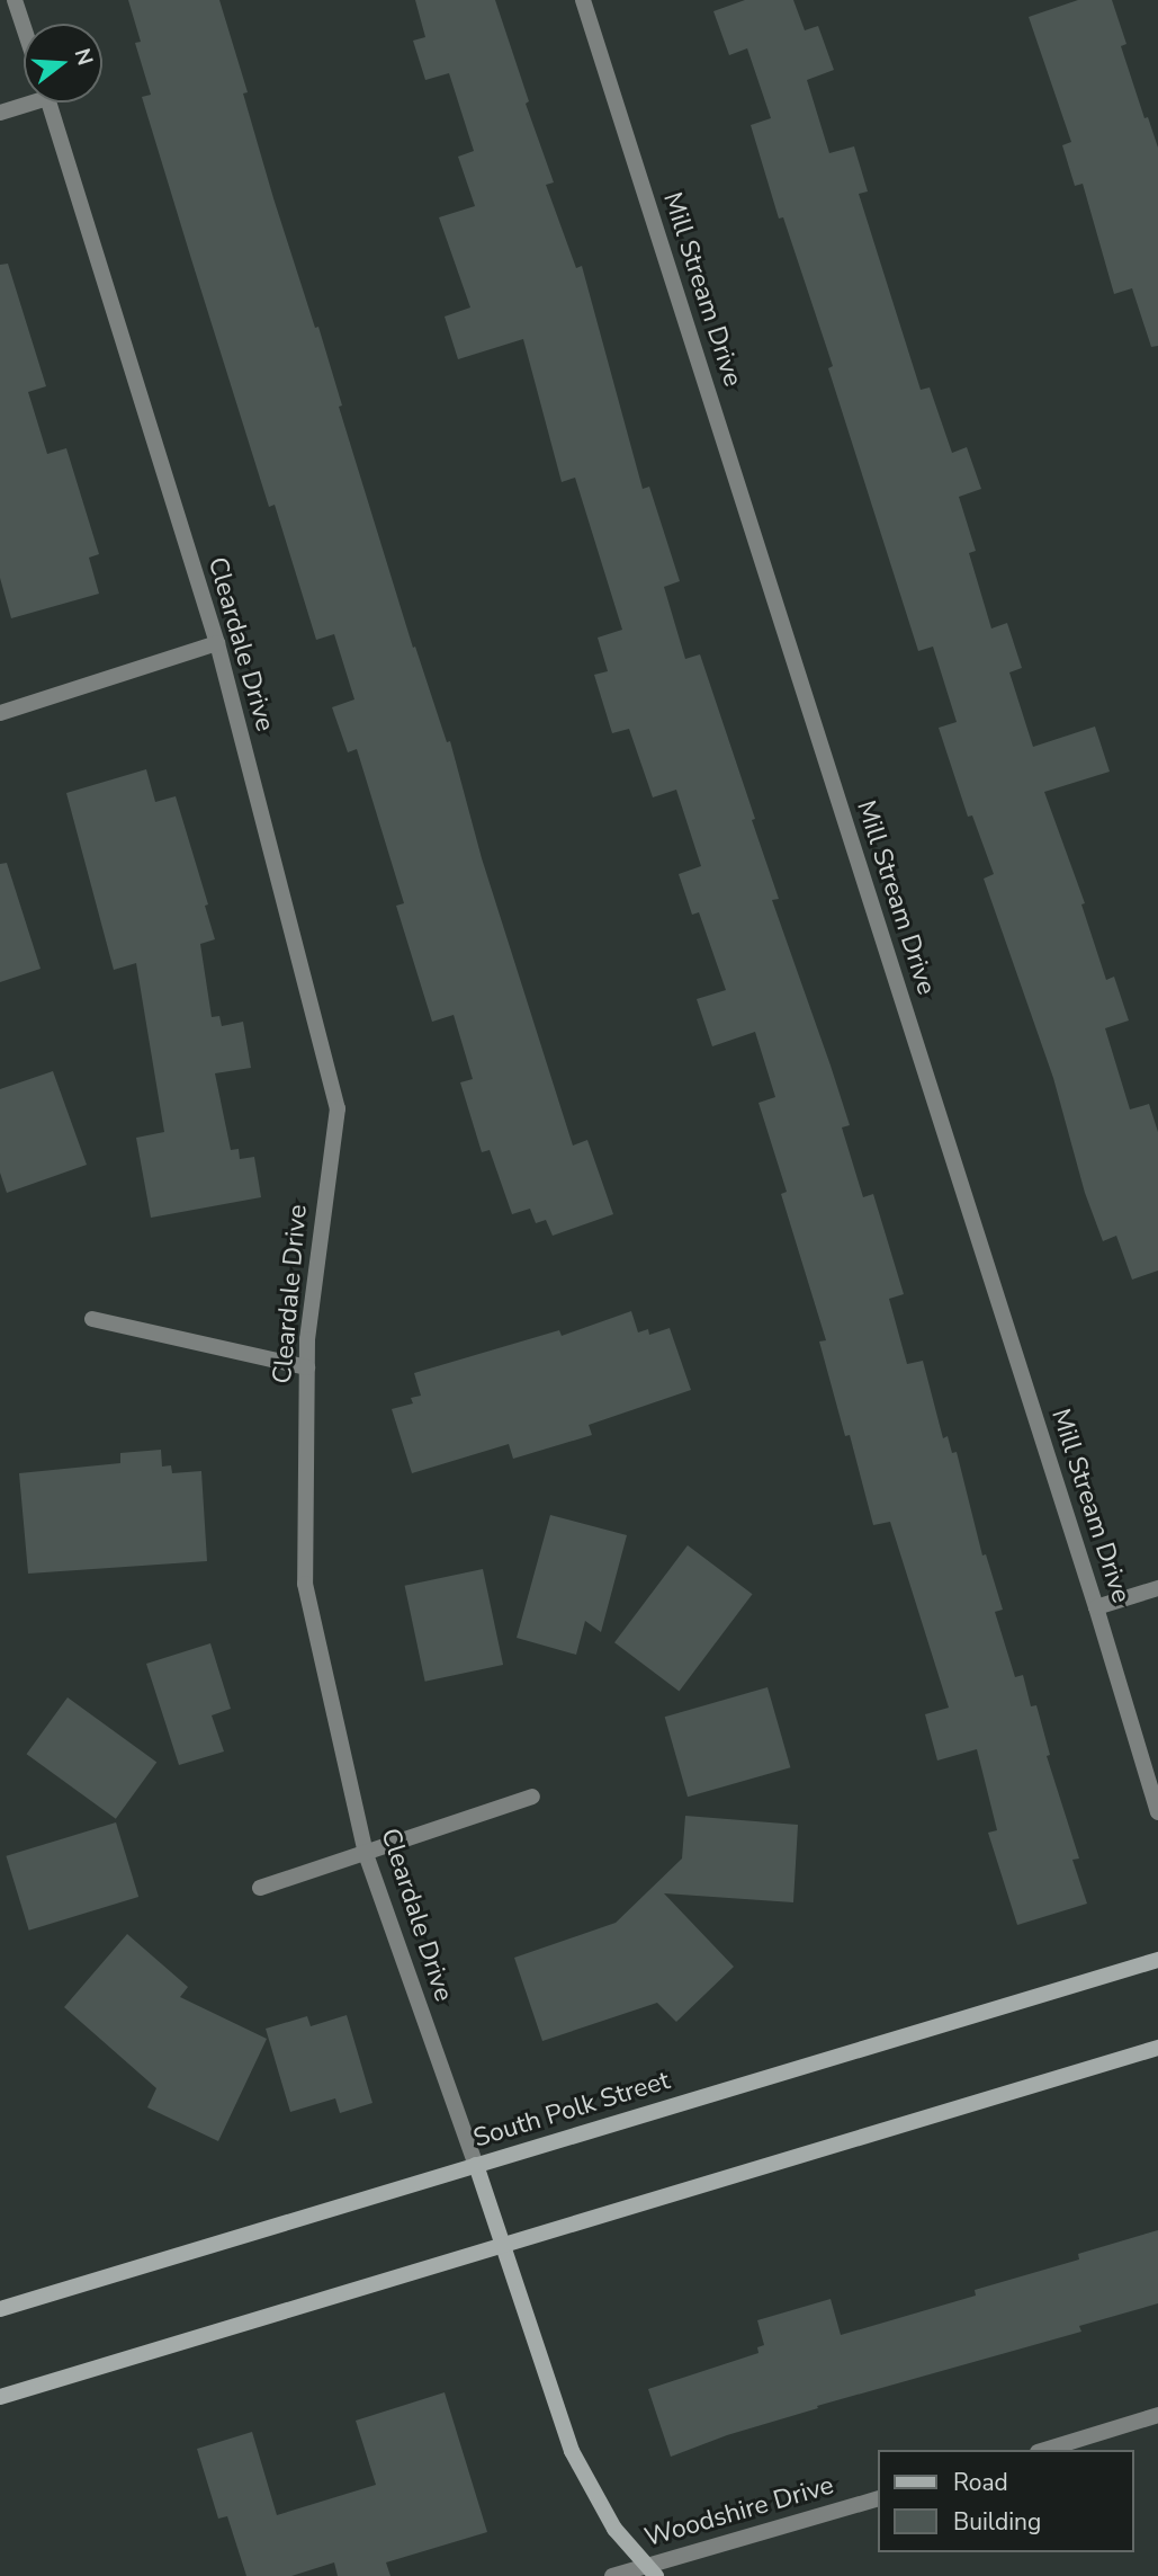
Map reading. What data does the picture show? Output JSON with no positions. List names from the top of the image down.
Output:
{
  "streets": {
    "main road": ["Cleardale Drive", "South Polk Street"],
    "street": ["Mill Stream Drive", "Woodshire Drive"]
  },
  "crossings": [
    ["Cleardale Drive", "South Polk Street"],
    ["Cleardale Drive", "Woodshire Drive"]
  ],
  "legend": ["Road", "Building"],
  "north": "right"
}
